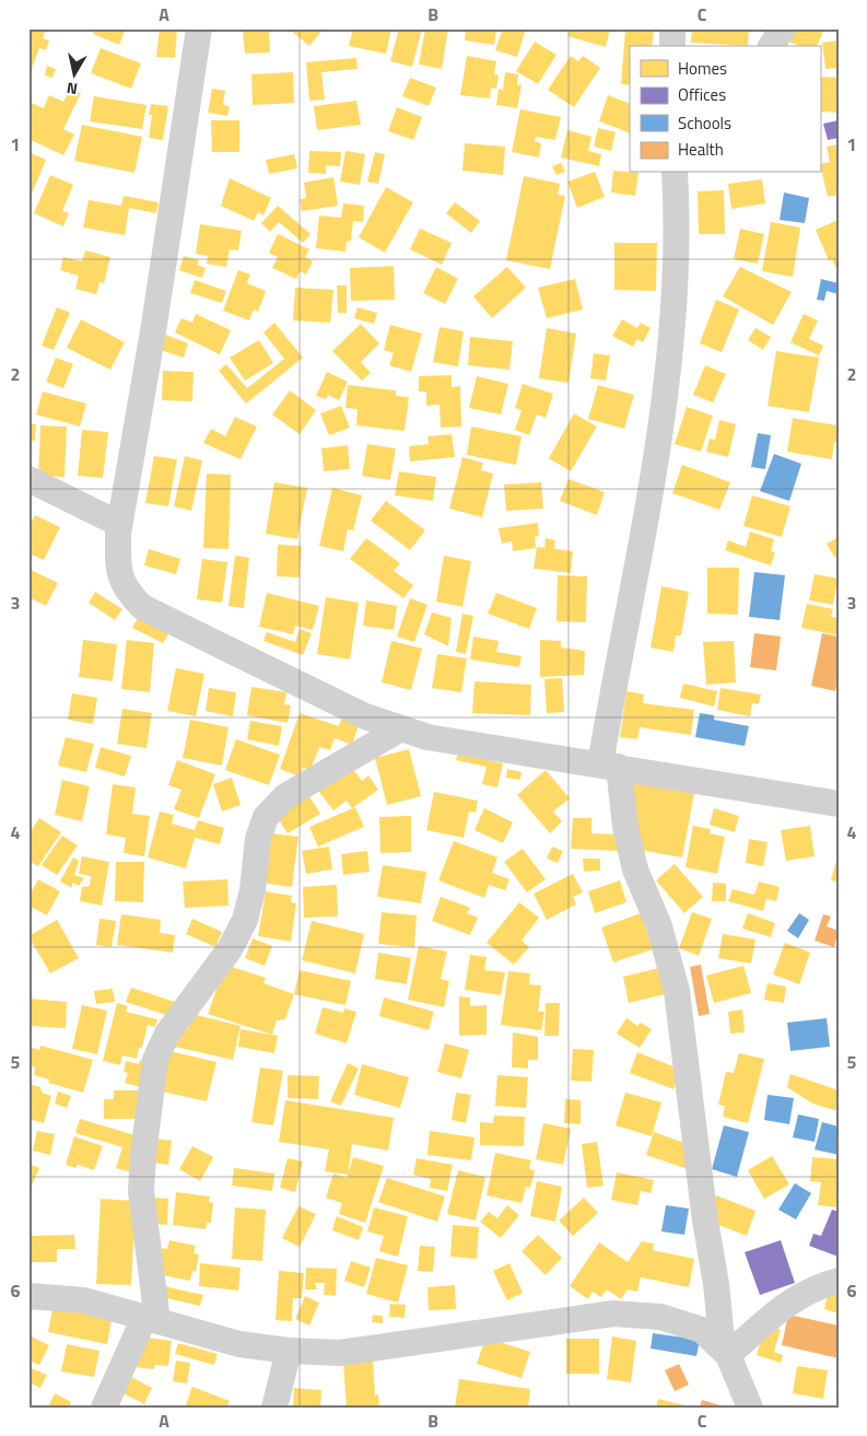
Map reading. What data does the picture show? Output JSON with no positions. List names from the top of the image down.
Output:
{
  "legend": [
    "Homes",
    "Offices",
    "Schools",
    "Health"
  ],
  "north": "bottom",
  "grid": {
    "columns": ["A", "B", "C"],
    "rows": [
      "1",
      "2",
      "3",
      "4",
      "5",
      "6"
    ]
  }
}
